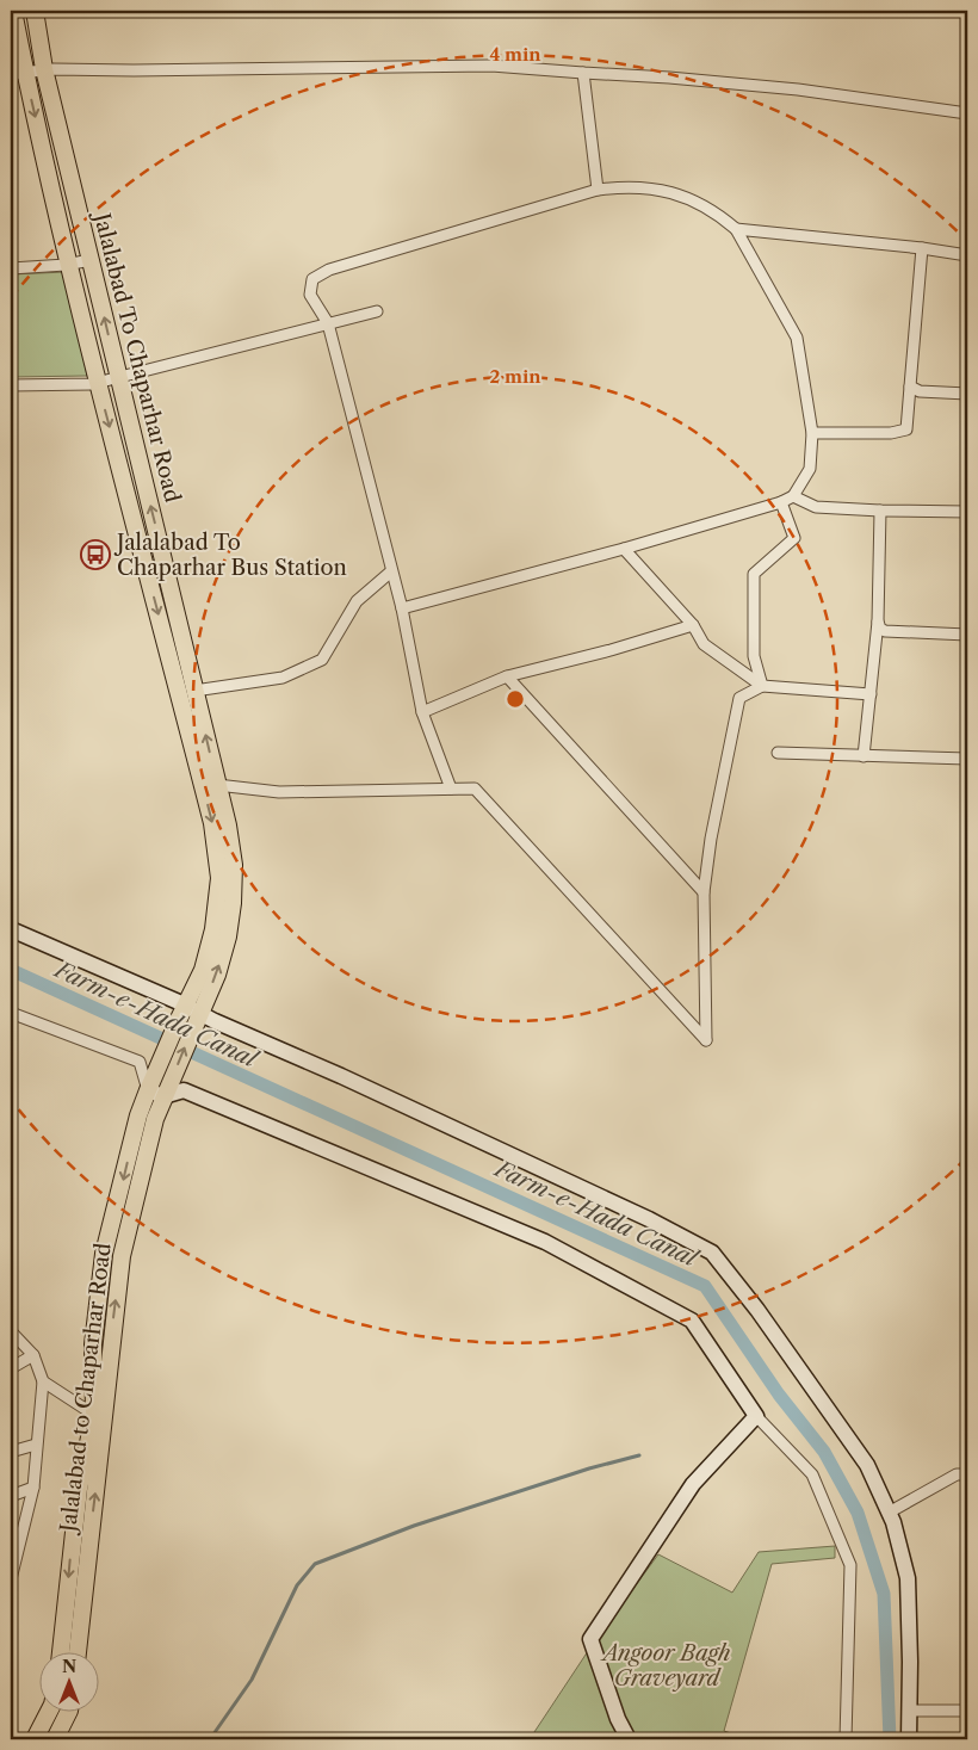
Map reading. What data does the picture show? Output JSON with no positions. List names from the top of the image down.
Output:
{
  "streets": {
    "main road": ["Jalalabad To Chaparhar Road", "Jalalabad to Chaparhar Road"]
  },
  "water": ["Farm-e-Hada Canal"],
  "parks": ["Angoor Bagh Graveyard"],
  "places": {
    "bus stop": ["Jalalabad To Chaparhar Bus Station"]
  },
  "north": "top",
  "rings": ["4 min", "2 min"]
}
